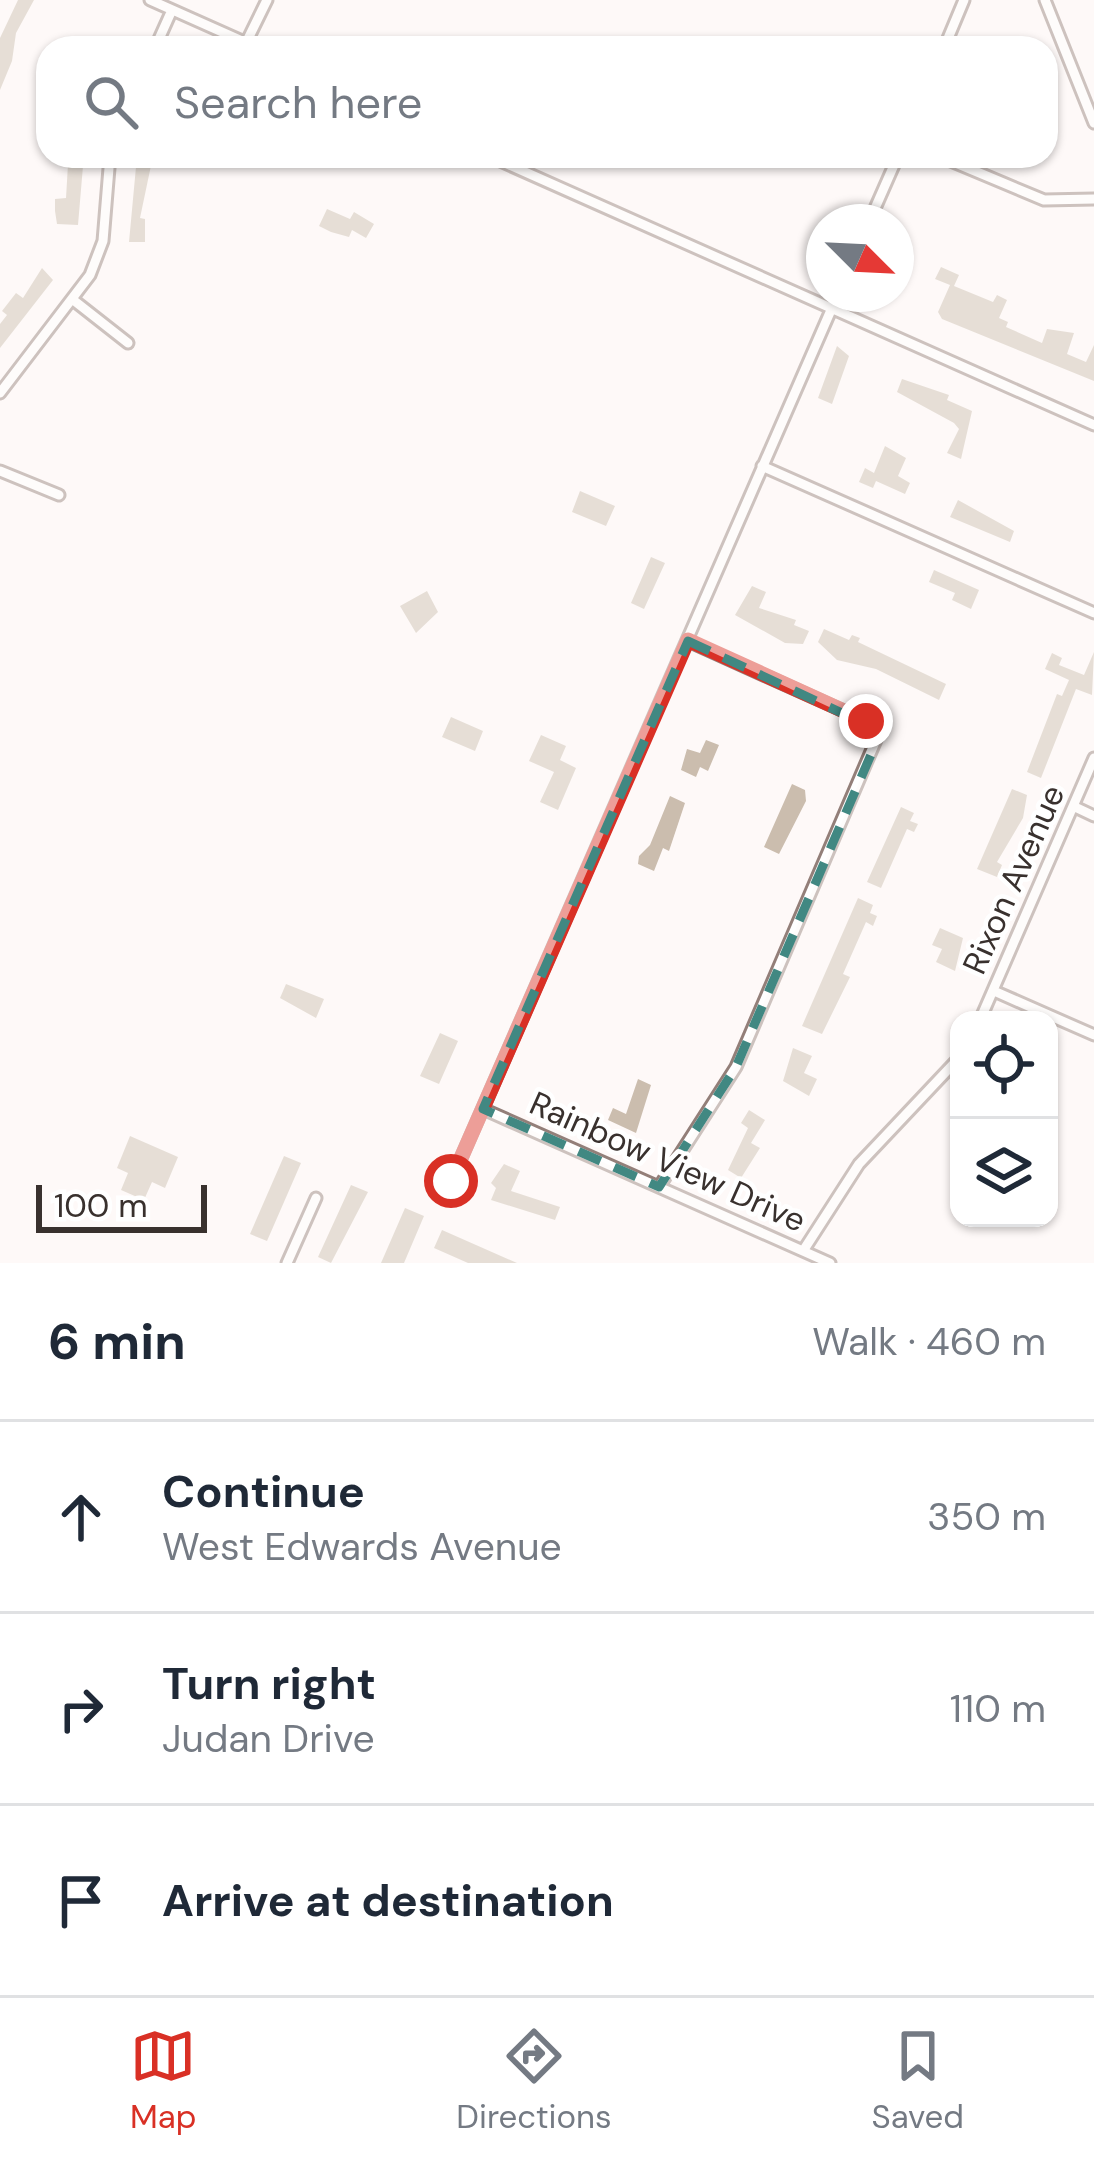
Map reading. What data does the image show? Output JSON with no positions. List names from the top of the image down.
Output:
{
  "streets": {
    "street": ["Rixon Avenue", "Rainbow View Drive"]
  },
  "scale_bar": "100 m",
  "north": "bottom right",
  "page": {
    "search": "Search here",
    "scale": "100 m",
    "heading": ["6 min", "Walk · 460 m"],
    "list": [
      ["Continue", "West Edwards Avenue", "350 m"],
      ["Turn right", "Judan Drive", "110 m"],
      "Arrive at destination"
    ],
    "nav": ["Map", "Directions", "Saved"]
  }
}
